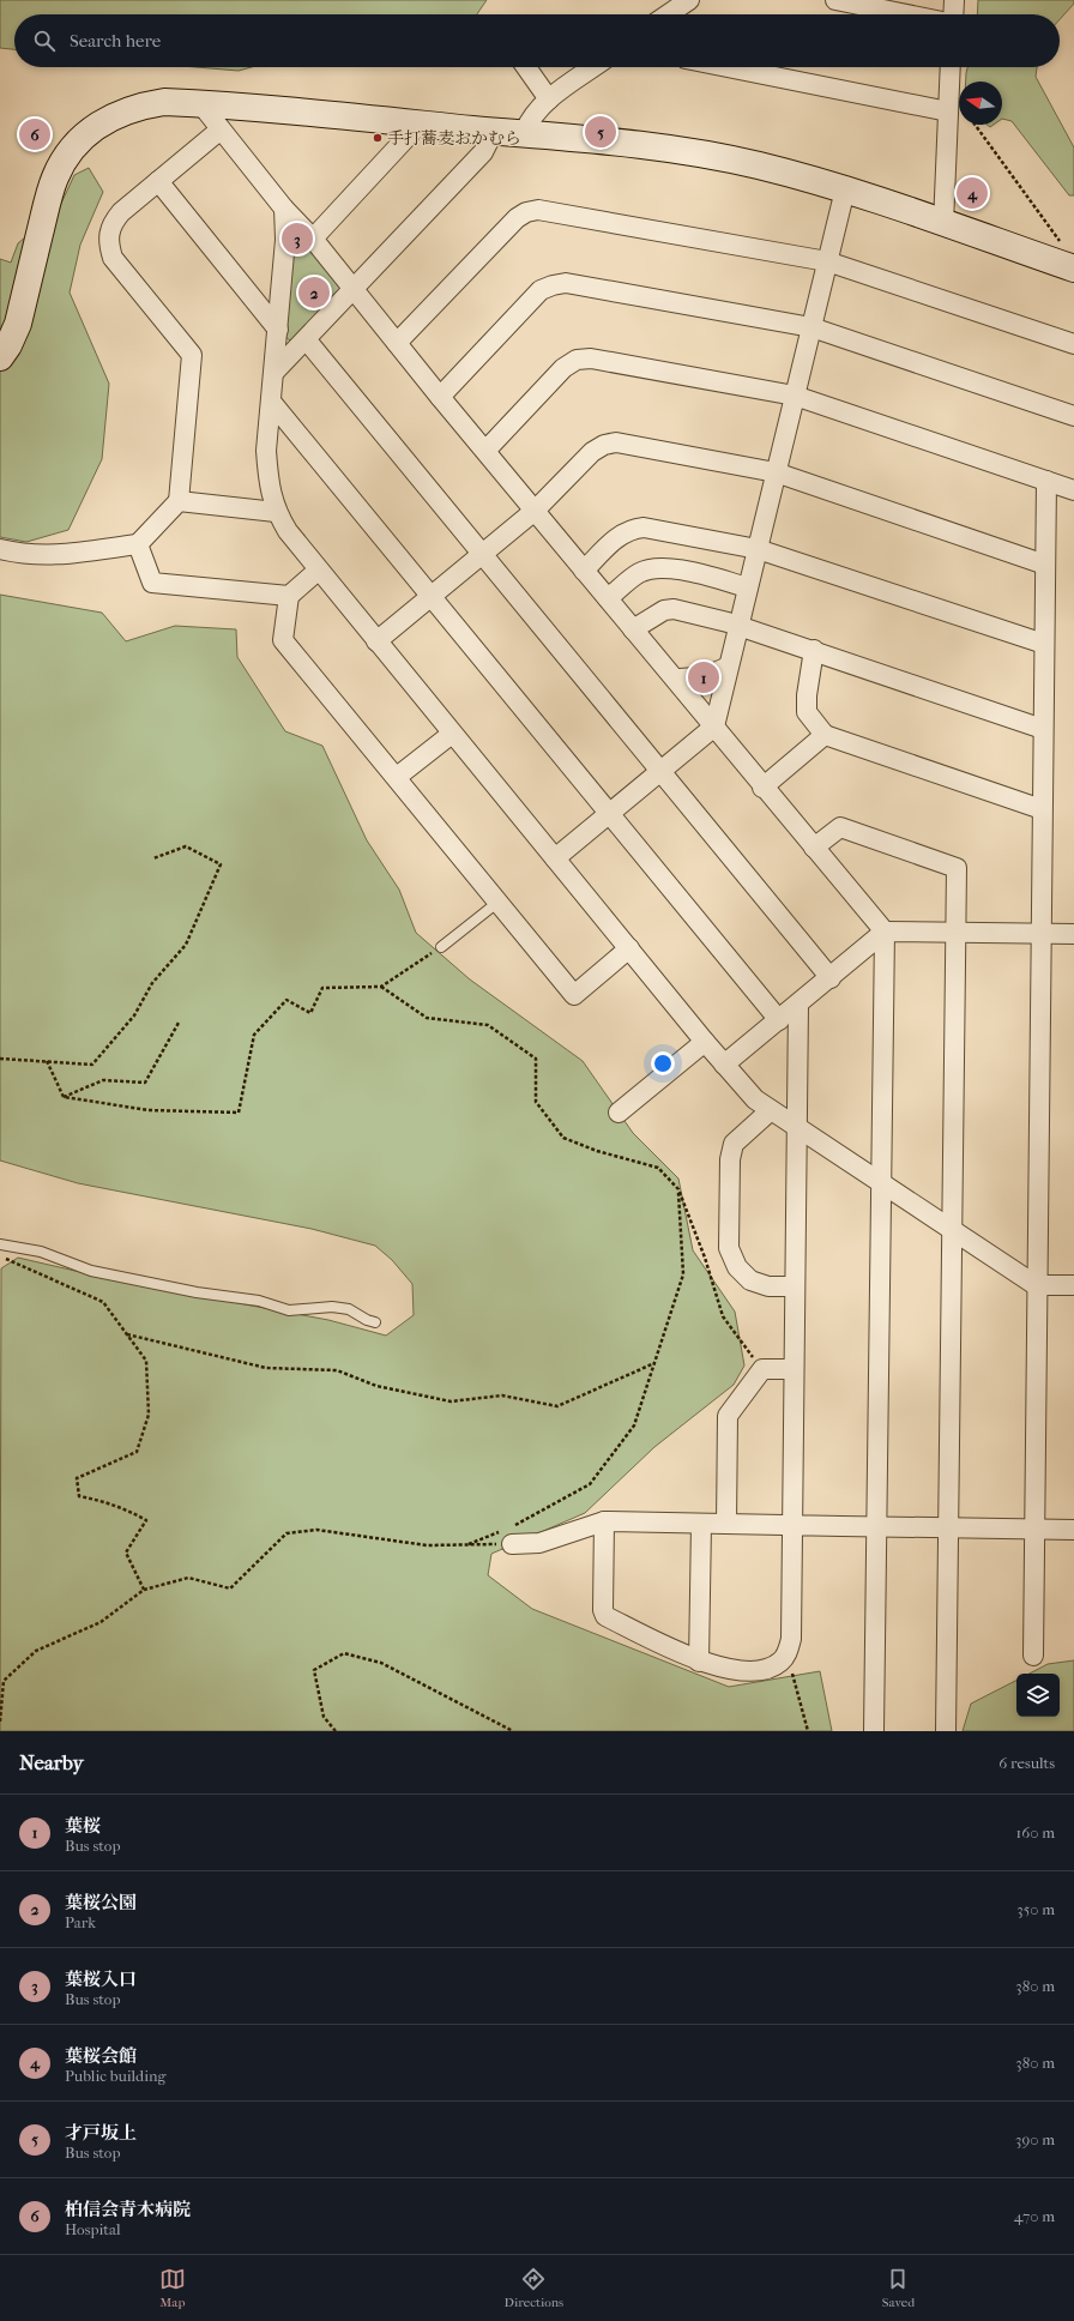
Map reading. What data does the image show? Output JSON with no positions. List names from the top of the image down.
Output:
{
  "places": ["手打蕎麦おかむら"],
  "north": "left",
  "page": {
    "search": "Search here",
    "pins": [
      "5",
      "6",
      "4",
      "3",
      "2",
      "1"
    ],
    "heading": ["Nearby", "6 results"],
    "list": [
      {
        "mark": "1",
        "name": "葉桜",
        "note": "Bus stop",
        "value": "160 m"
      },
      {
        "mark": "2",
        "name": "葉桜公園",
        "note": "Park",
        "value": "350 m"
      },
      {
        "mark": "3",
        "name": "葉桜入口",
        "note": "Bus stop",
        "value": "380 m"
      },
      {
        "mark": "4",
        "name": "葉桜会館",
        "note": "Public building",
        "value": "380 m"
      },
      {
        "mark": "5",
        "name": "才戸坂上",
        "note": "Bus stop",
        "value": "390 m"
      },
      {
        "mark": "6",
        "name": "柏信会青木病院",
        "note": "Hospital",
        "value": "470 m"
      }
    ],
    "nav": ["Map", "Directions", "Saved"]
  }
}
